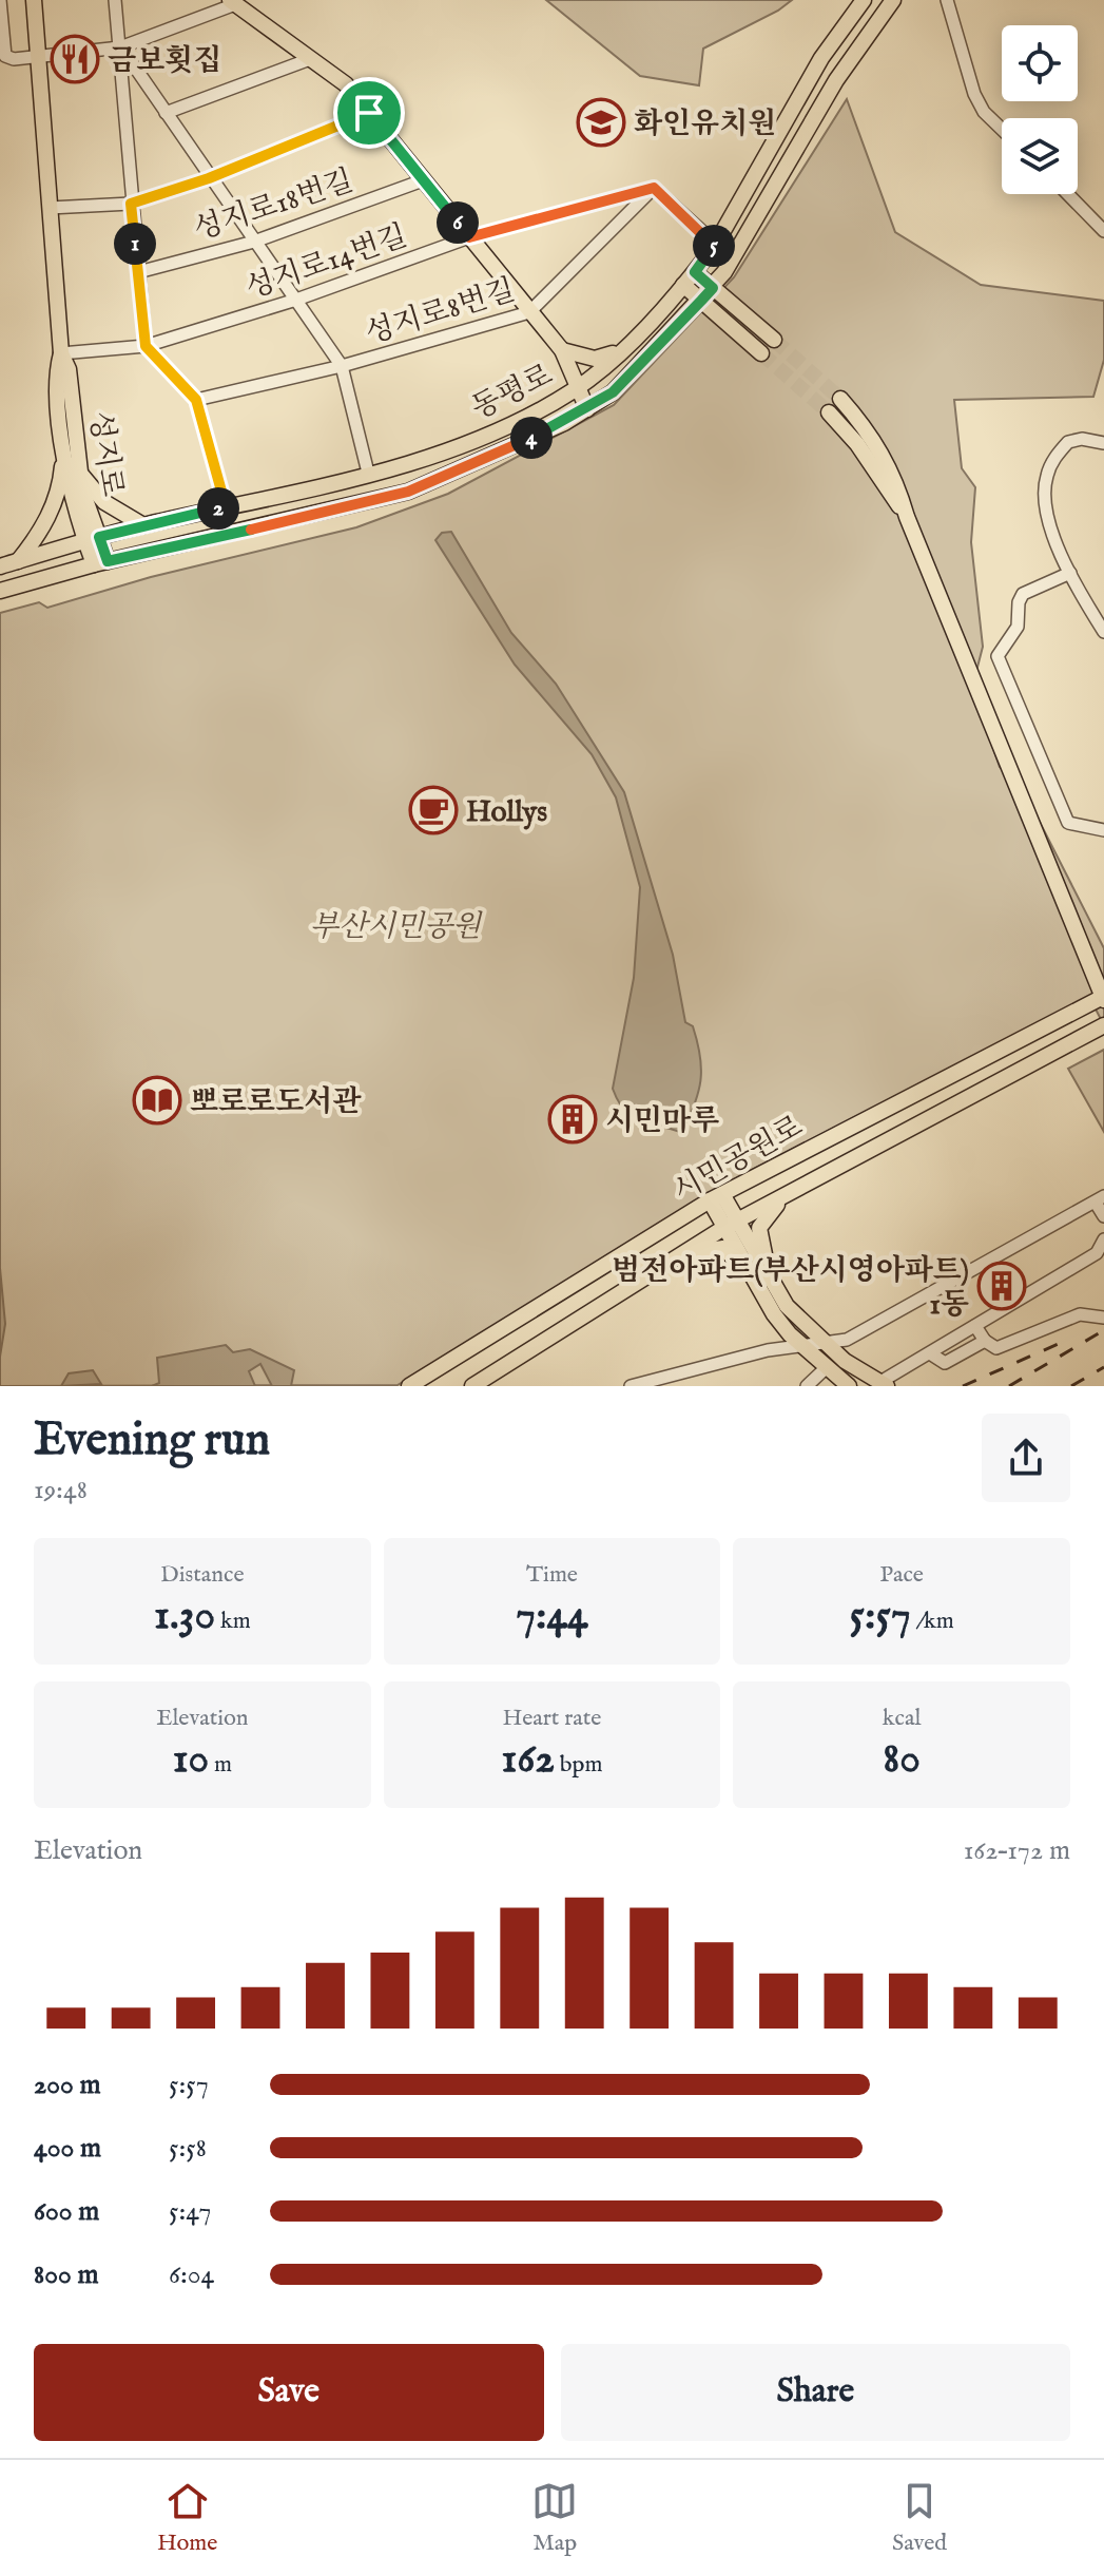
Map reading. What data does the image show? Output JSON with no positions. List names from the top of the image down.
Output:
{
  "streets": {
    "main road": ["동평로", "성지로", "시민공원로"],
    "street": ["성지로18번길", "성지로14번길", "성지로8번길"]
  },
  "crossings": [
    ["성지로14번길", "성지로8번길"],
    ["성지로14번길", "성지로"],
    ["동평로", "성지로"]
  ],
  "parks": ["부산시민공원"],
  "places": {
    "restaurant": ["금보횟집"],
    "school or university": ["화인유치원"],
    "cafe": ["Hollys"],
    "library": ["뽀로로도서관"],
    "building": ["시민마루", "범전아파트(부산시영아파트) 1동"]
  },
  "page": {
    "pins": [
      "6",
      "1",
      "5",
      "4",
      "2"
    ],
    "heading": ["Evening run", "19:48"],
    "stats": [
      ["Distance", "1.30 km"],
      ["Time", "7:44"],
      ["Pace", "5:57 /km"],
      ["Elevation", "10 m"],
      ["Heart rate", "162 bpm"],
      ["kcal", "80"]
    ],
    "chart": ["Elevation", "162–172 m"],
    "list": [
      {
        "name": "200 m",
        "note": "5:57"
      },
      {
        "name": "400 m",
        "note": "5:58"
      },
      {
        "name": "600 m",
        "note": "5:47"
      },
      {
        "name": "800 m",
        "note": "6:04"
      }
    ],
    "buttons": ["Save", "Share"],
    "tabs": ["Home", "Map", "Saved"]
  }
}
